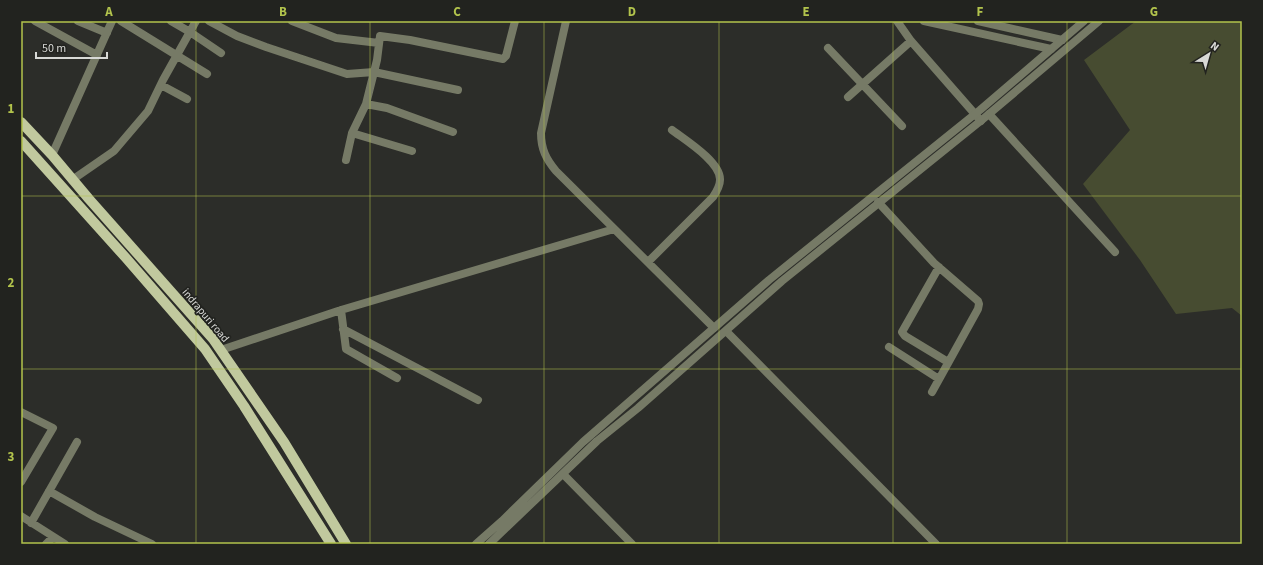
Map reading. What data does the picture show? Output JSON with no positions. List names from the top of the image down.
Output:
{
  "streets": {
    "main road": ["indrapuri road"]
  },
  "scale_bar": "50 m",
  "north": "top right",
  "grid": {
    "columns": [
      "A",
      "B",
      "C",
      "D",
      "E",
      "F",
      "G"
    ],
    "rows": ["1", "2", "3"]
  }
}
